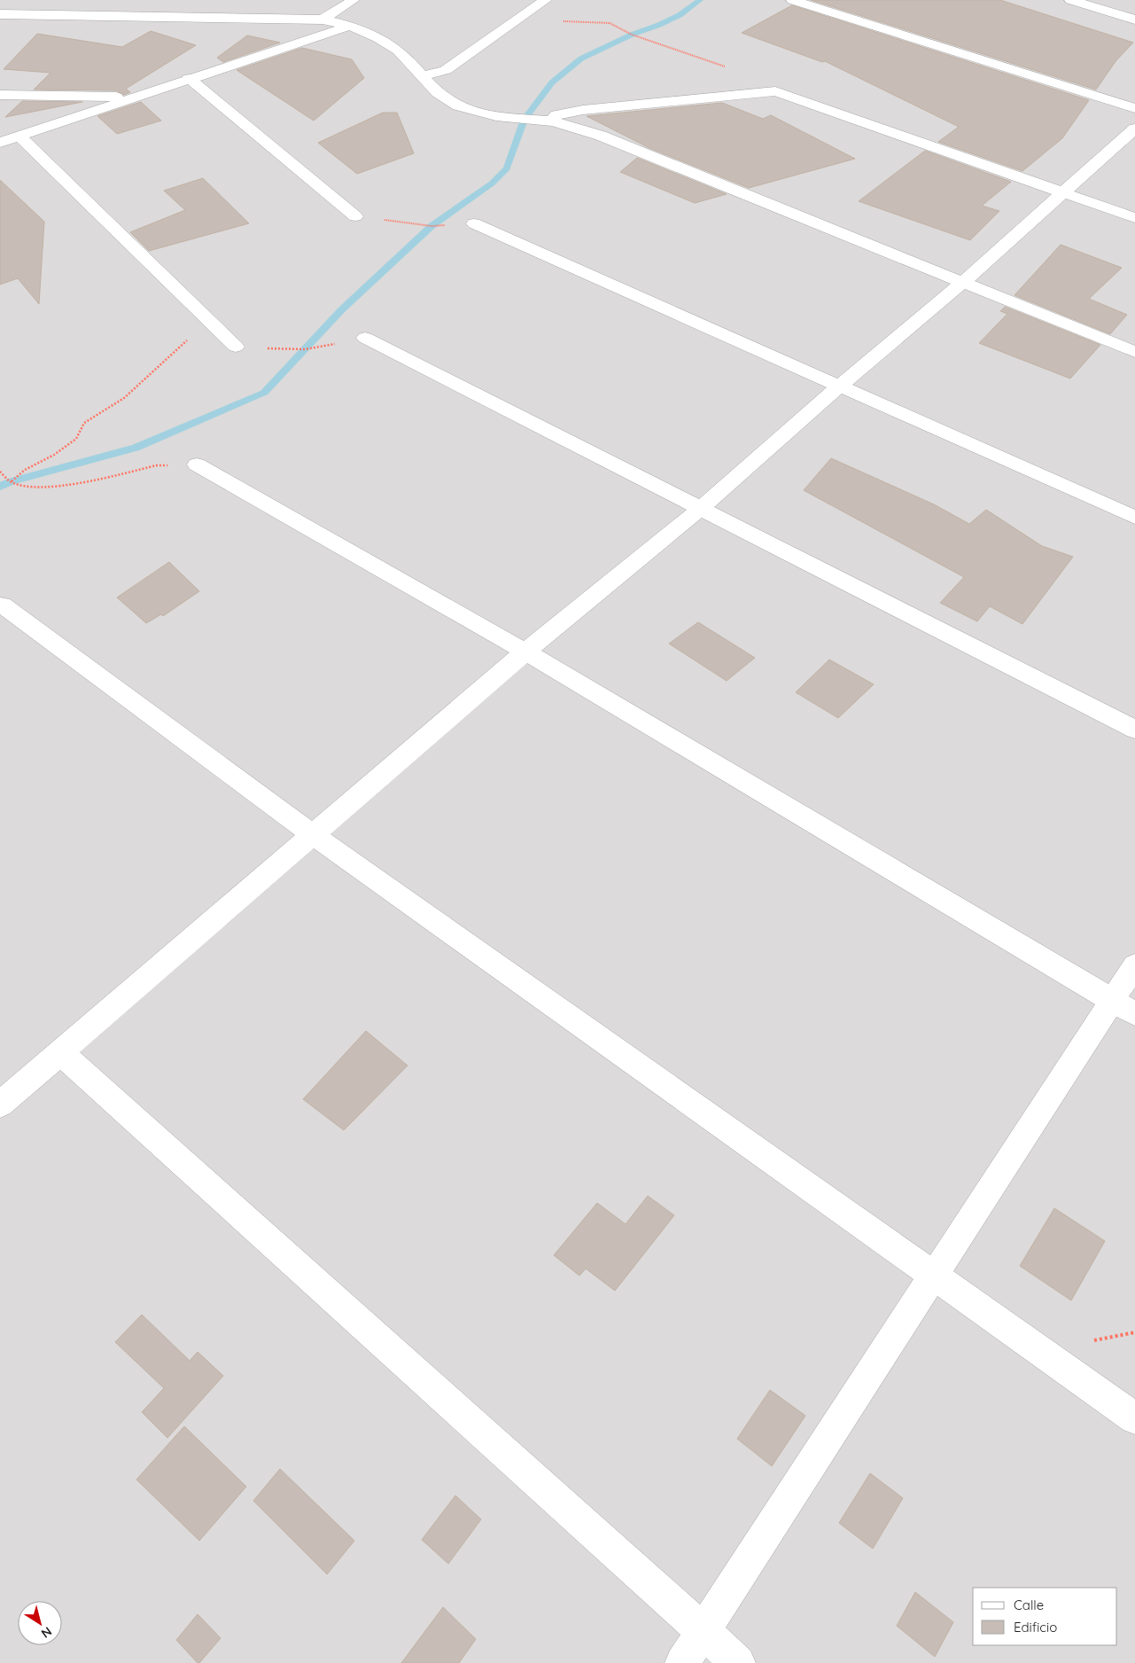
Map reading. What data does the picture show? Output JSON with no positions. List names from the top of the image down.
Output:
{
  "legend": ["Calle", "Edificio"],
  "north": "bottom right"
}
